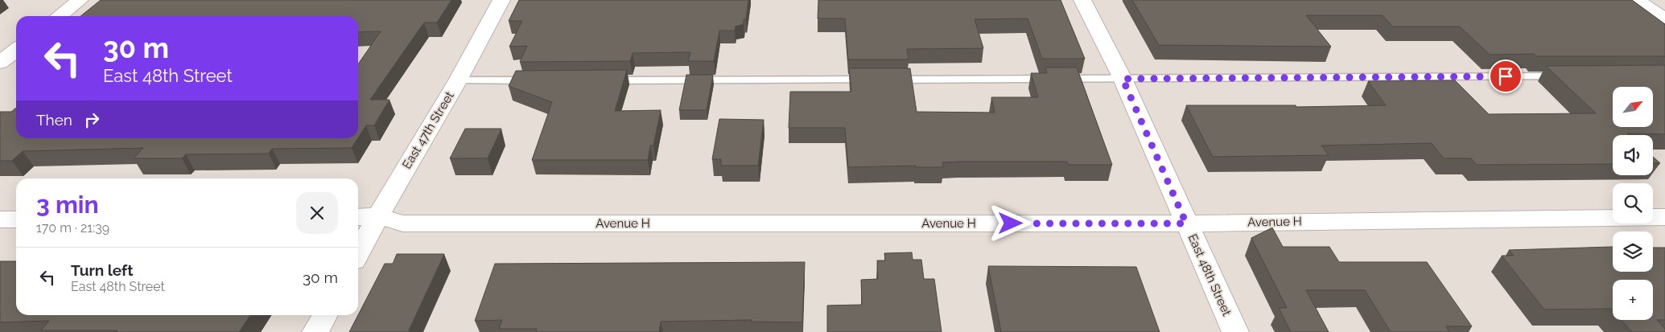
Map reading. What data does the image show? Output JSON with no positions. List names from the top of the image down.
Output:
{
  "streets": {
    "street": ["East 47th Street", "Avenue H", "East 48th Street"]
  },
  "crossings": [
    ["East 47th Street", "Avenue H"],
    ["Avenue H", "East 48th Street"]
  ],
  "north": "top right",
  "page": {
    "turn": ["30 m", "East 48th Street"],
    "map_buttons": "+",
    "then": "Then",
    "heading": ["3 min", "170 m · 21:39"],
    "list": [
      {
        "name": "Turn left",
        "note": "East 48th Street",
        "value": "30 m"
      }
    ]
  }
}
